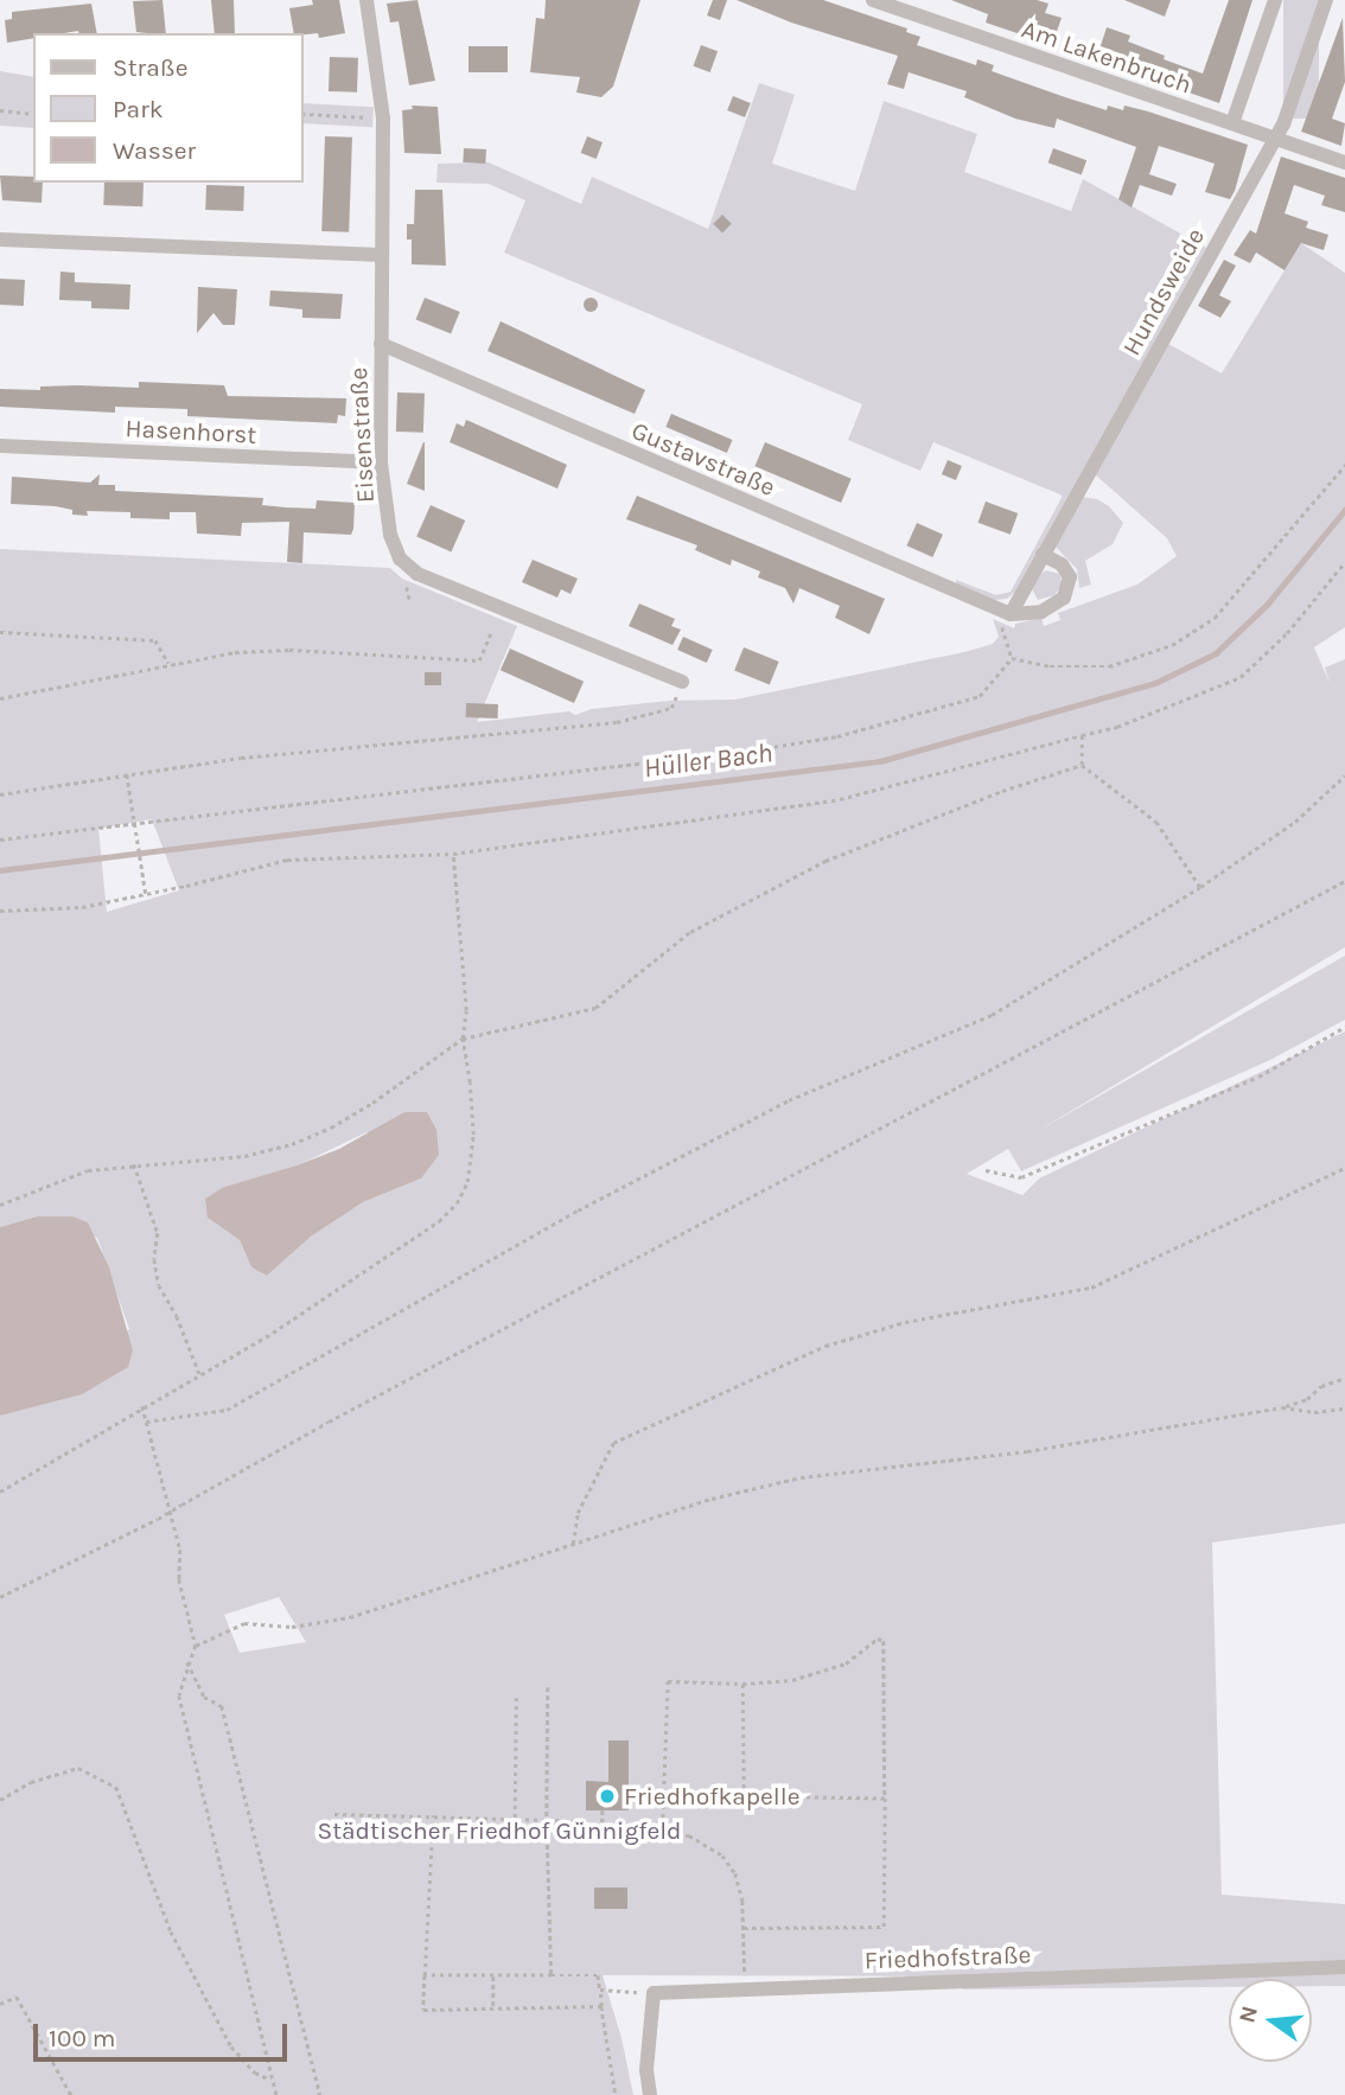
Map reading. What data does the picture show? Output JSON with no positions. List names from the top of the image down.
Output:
{
  "streets": {
    "street": [
      "Am Lakenbruch",
      "Hundsweide",
      "Hasenhorst",
      "Eisenstraße",
      "Gustavstraße",
      "Friedhofstraße"
    ]
  },
  "crossings": [
    ["Am Lakenbruch", "Hundsweide"],
    ["Hasenhorst", "Eisenstraße"],
    ["Eisenstraße", "Gustavstraße"]
  ],
  "water": ["Hüller Bach"],
  "parks": ["Städtischer Friedhof Günnigfeld"],
  "places": ["Friedhofkapelle"],
  "legend": ["Straße", "Park", "Wasser"],
  "scale_bar": "100 m",
  "north": "left"
}
